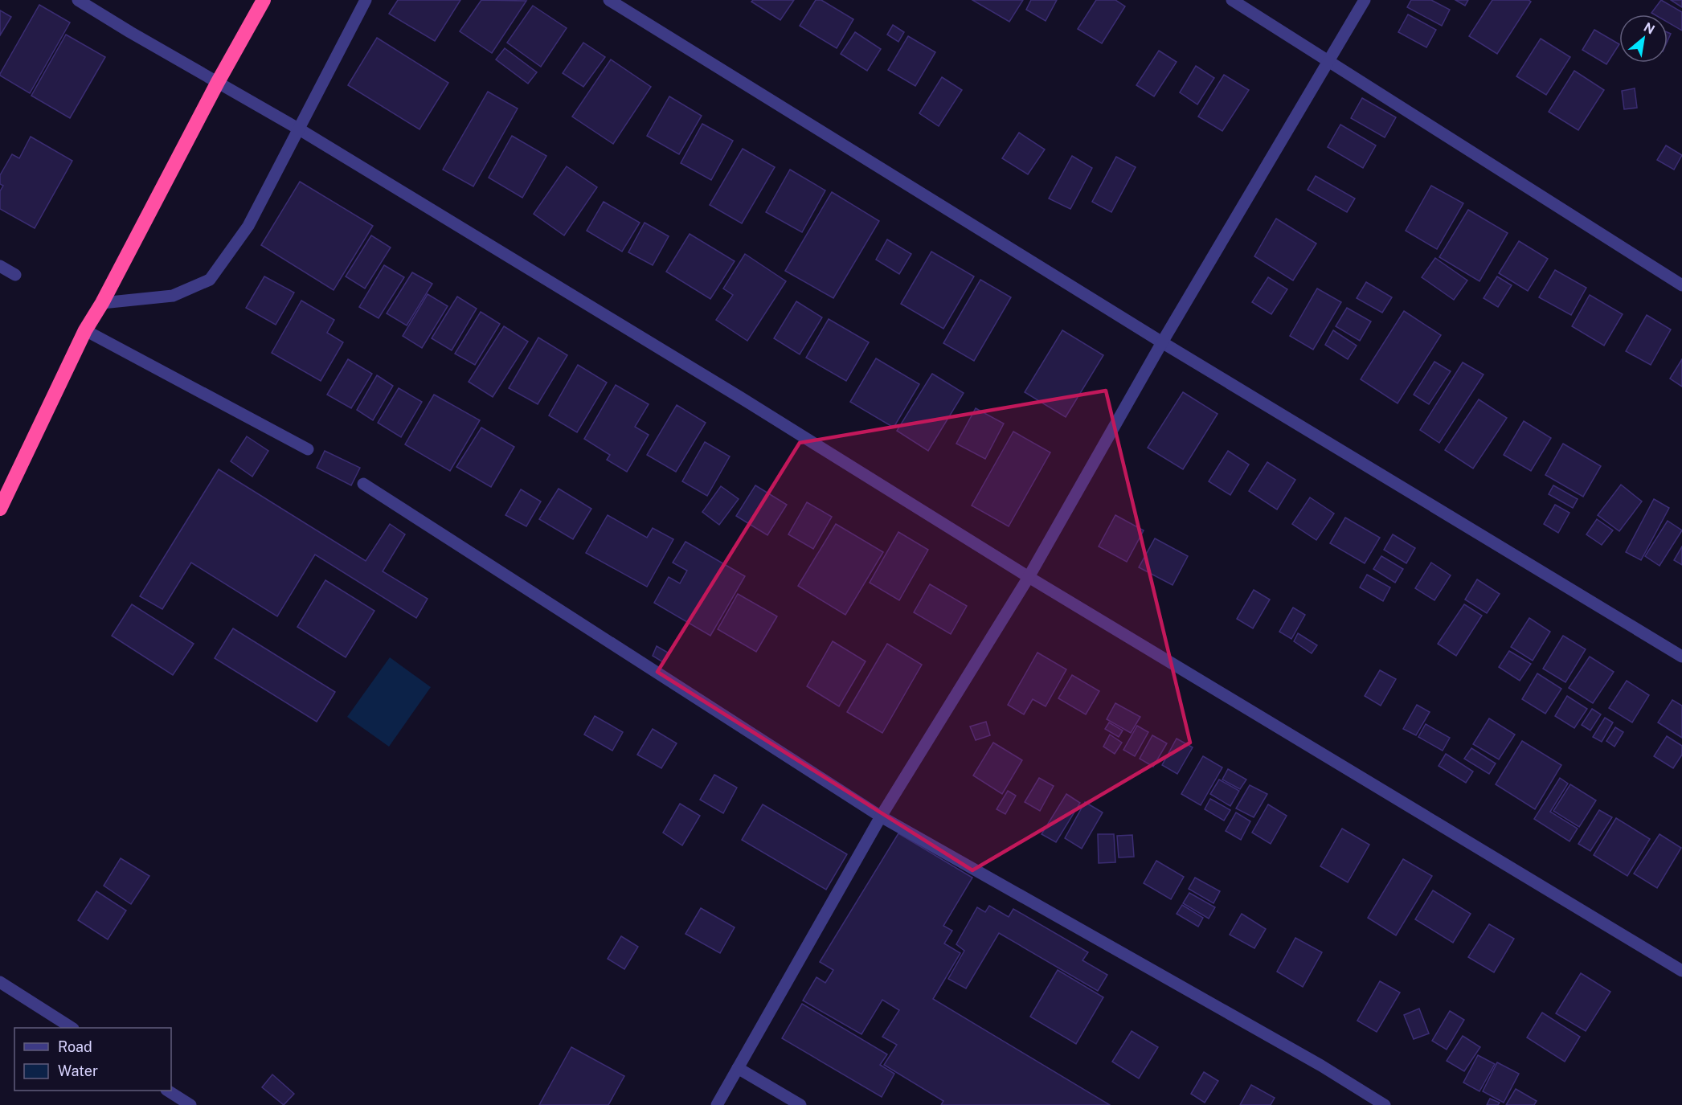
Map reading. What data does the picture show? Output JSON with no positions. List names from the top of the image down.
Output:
{
  "legend": ["Road", "Water"],
  "north": "top right"
}
